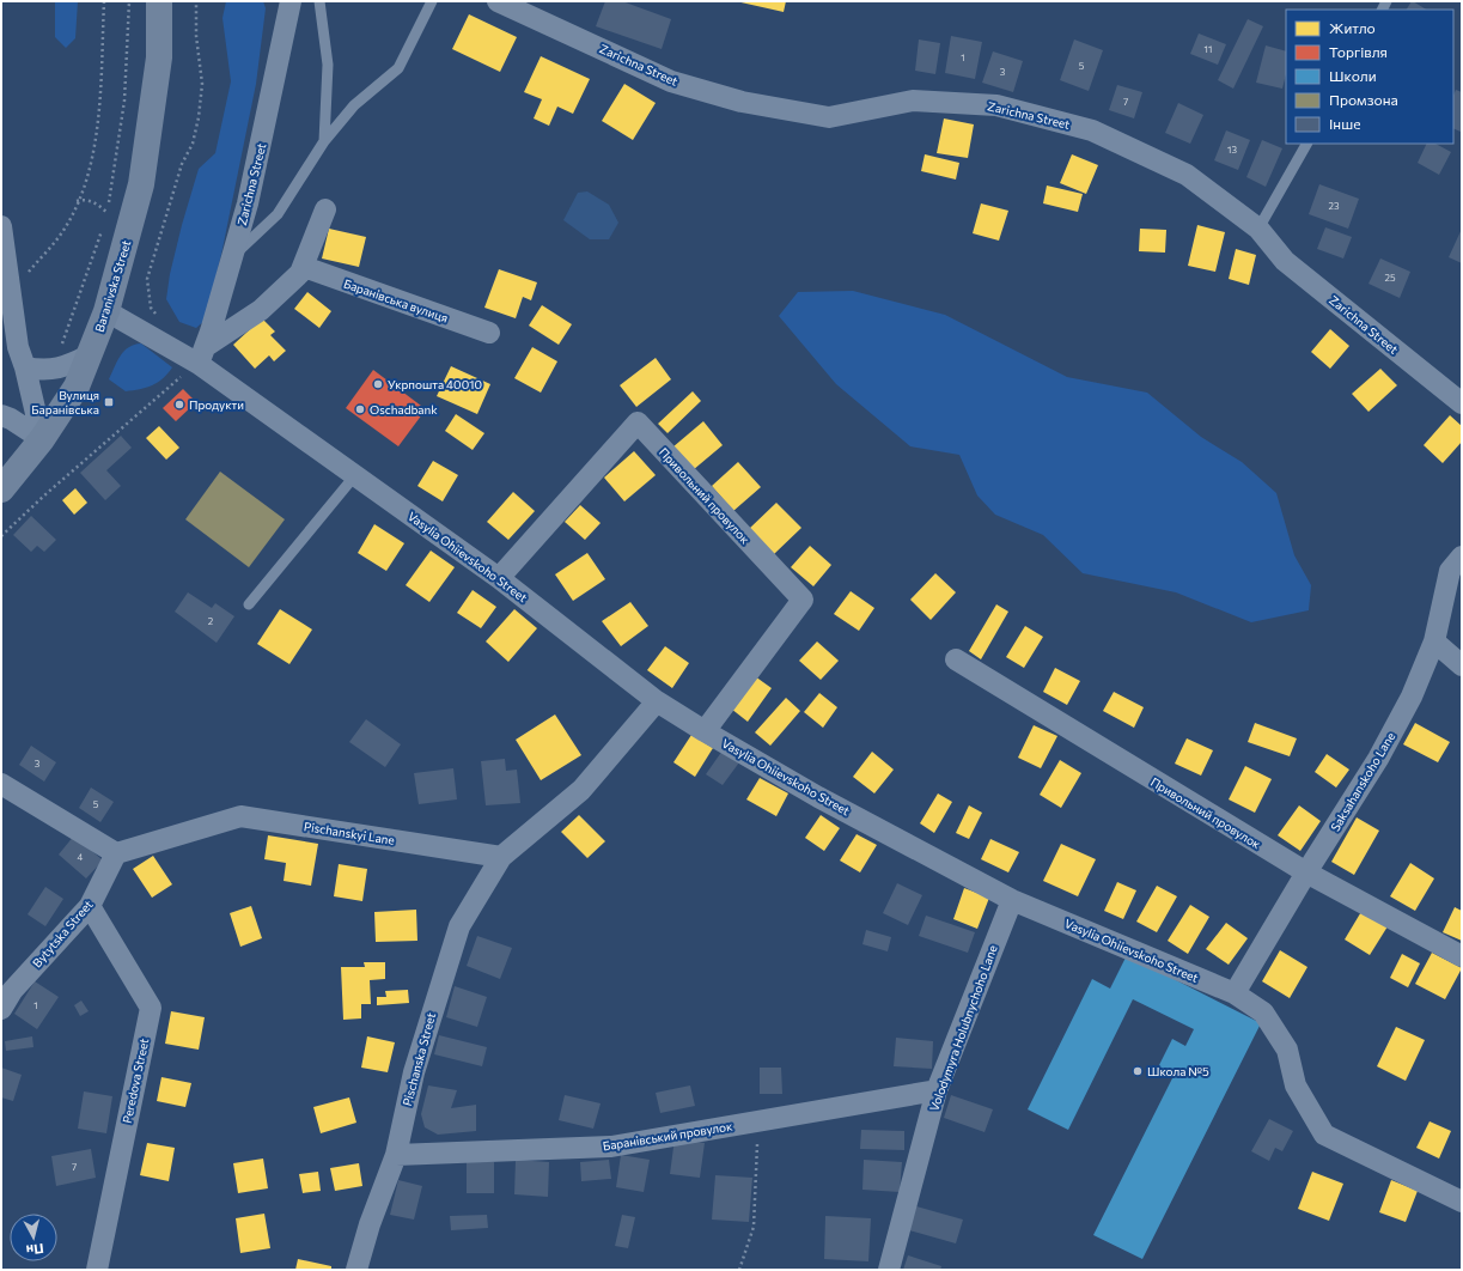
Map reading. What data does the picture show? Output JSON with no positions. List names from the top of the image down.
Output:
{
  "streets": {
    "main road": ["Baranivska Street"],
    "street": [
      "Zarichna Street",
      "Баранівська вулиця",
      "Привольний провулок",
      "Vasylia Ohiievskoho Street",
      "Saksahanskoho Lane",
      "Pischanskyi Lane",
      "Bytytska Street",
      "Volodymyra Holubnychoho Lane",
      "Pischanska Street",
      "Peredova Street",
      "Баранівський провулок"
    ]
  },
  "crossings": [
    ["Zarichna Street", "Vasylia Ohiievskoho Street"],
    ["Baranivska Street", "Vasylia Ohiievskoho Street"],
    ["Привольний провулок", "Vasylia Ohiievskoho Street"],
    ["Привольний провулок", "Saksahanskoho Lane"],
    ["Vasylia Ohiievskoho Street", "Saksahanskoho Lane"],
    ["Vasylia Ohiievskoho Street", "Volodymyra Holubnychoho Lane"],
    ["Pischanskyi Lane", "Bytytska Street"],
    ["Pischanskyi Lane", "Pischanska Street"],
    ["Bytytska Street", "Peredova Street"],
    ["Volodymyra Holubnychoho Lane", "Баранівський провулок"],
    ["Pischanska Street", "Баранівський провулок"]
  ],
  "places": {
    "other": [
      "Укрпошта 40010",
      "Продукти",
      "Oschadbank",
      "Школа №5"
    ],
    "transit": ["Вулиця Баранівська"]
  },
  "house_numbers": [
    "11",
    "1",
    "5",
    "3",
    "7",
    "13",
    "23",
    "25",
    "2",
    "3",
    "5",
    "4",
    "1",
    "7"
  ],
  "legend": [
    "Житло",
    "Торгівля",
    "Школи",
    "Промзона",
    "Інше"
  ],
  "north": "bottom"
}
